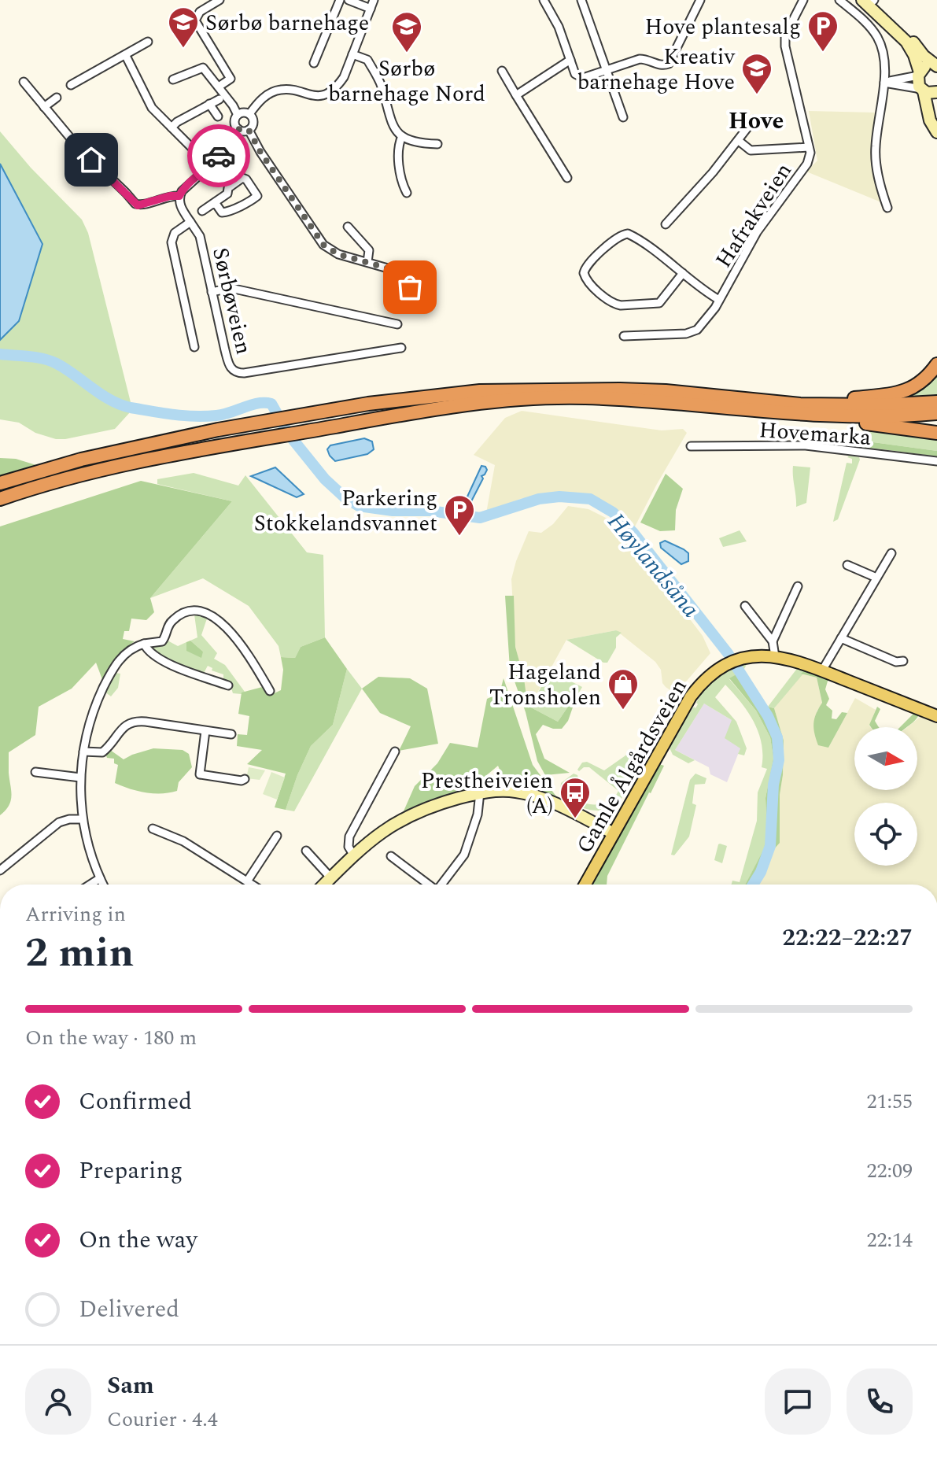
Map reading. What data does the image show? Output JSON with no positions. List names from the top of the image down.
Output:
{
  "streets": {
    "main road": ["Gamle Ålgårdsveien"],
    "street": ["Hafrakveien", "Sørbøveien", "Hovemarka"]
  },
  "districts": ["Hove"],
  "water": ["Høylandsåna"],
  "places": {
    "school or university": ["Sørbø barnehage", "Sørbø barnehage Nord", "Kreativ barnehage Hove"],
    "parking": ["Hove plantesalg", "Parkering Stokkelandsvannet"],
    "shop": ["Hageland Tronsholen"],
    "bus stop": ["Prestheiveien (A)"]
  },
  "north": "right",
  "page": {
    "heading": ["2 min", "Arriving in", "22:22–22:27"],
    "panel": ["Sam", "Courier · 4.4"],
    "bar": "On the way · 180 m",
    "list": [
      ["Confirmed", "21:55"],
      ["Preparing", "22:09"],
      ["On the way", "22:14"],
      "Delivered"
    ]
  }
}
